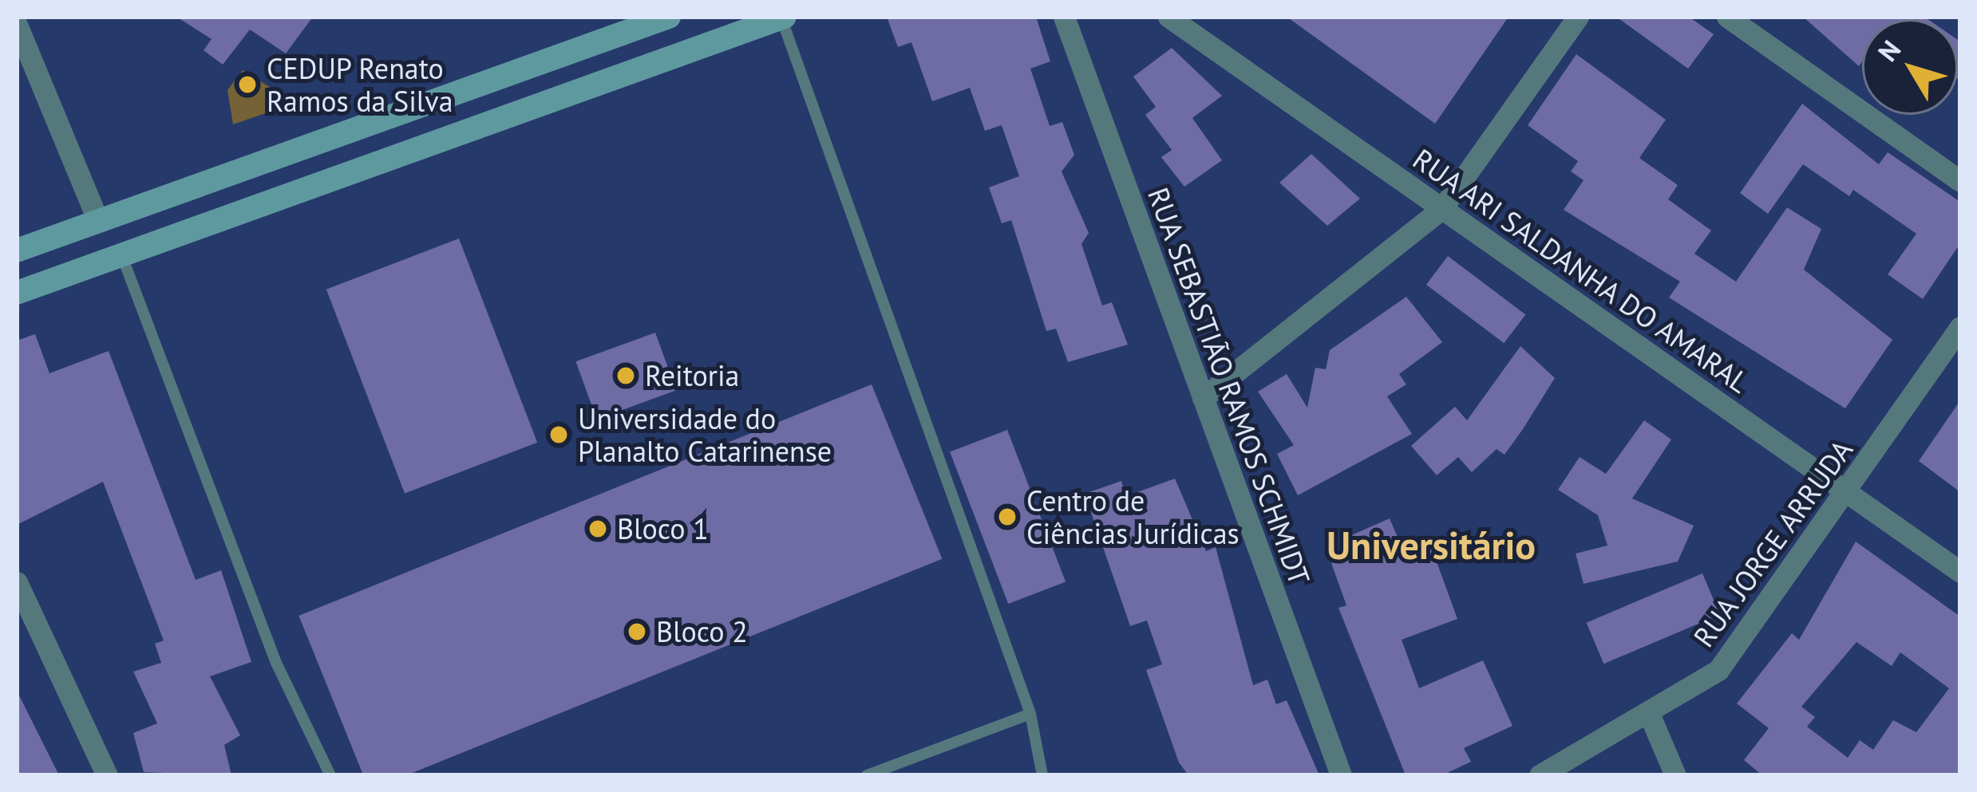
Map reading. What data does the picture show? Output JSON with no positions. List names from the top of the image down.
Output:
{
  "streets": {
    "street": ["RUA ARI SALDANHA DO AMARAL", "RUA SEBASTIÃO RAMOS SCHMIDT", "RUA JORGE ARRUDA"]
  },
  "crossings": [
    ["RUA ARI SALDANHA DO AMARAL", "RUA JORGE ARRUDA"]
  ],
  "districts": ["Universitário"],
  "places": [
    "CEDUP Renato Ramos da Silva",
    "Reitoria",
    "Universidade do Planalto Catarinense",
    "Centro de Ciências Jurídicas",
    "Bloco 1",
    "Bloco 2"
  ],
  "north": "top left"
}
